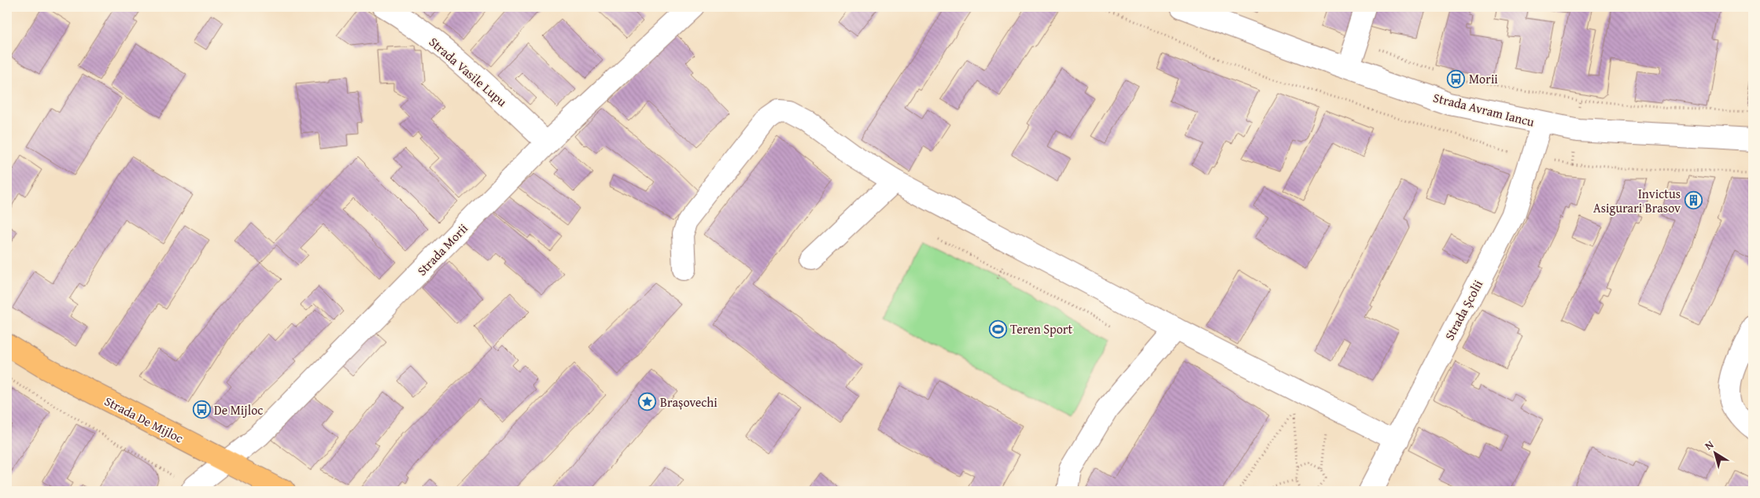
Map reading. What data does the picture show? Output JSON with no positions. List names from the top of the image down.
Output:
{
  "streets": {
    "main road": ["Strada De Mijloc"],
    "street": [
      "Strada Vasile Lupu",
      "Strada Avram Iancu",
      "Strada Morii",
      "Strada Școlii"
    ]
  },
  "crossings": [
    ["Strada Vasile Lupu", "Strada Morii"],
    ["Strada Avram Iancu", "Strada Școlii"],
    ["Strada Morii", "Strada De Mijloc"]
  ],
  "places": {
    "bus stop": ["Morii", "De Mijloc"],
    "building": ["Invictus Asigurari Brasov"],
    "sports": ["Teren Sport"],
    "place": ["Brașovechi"]
  },
  "north": "top left"
}
